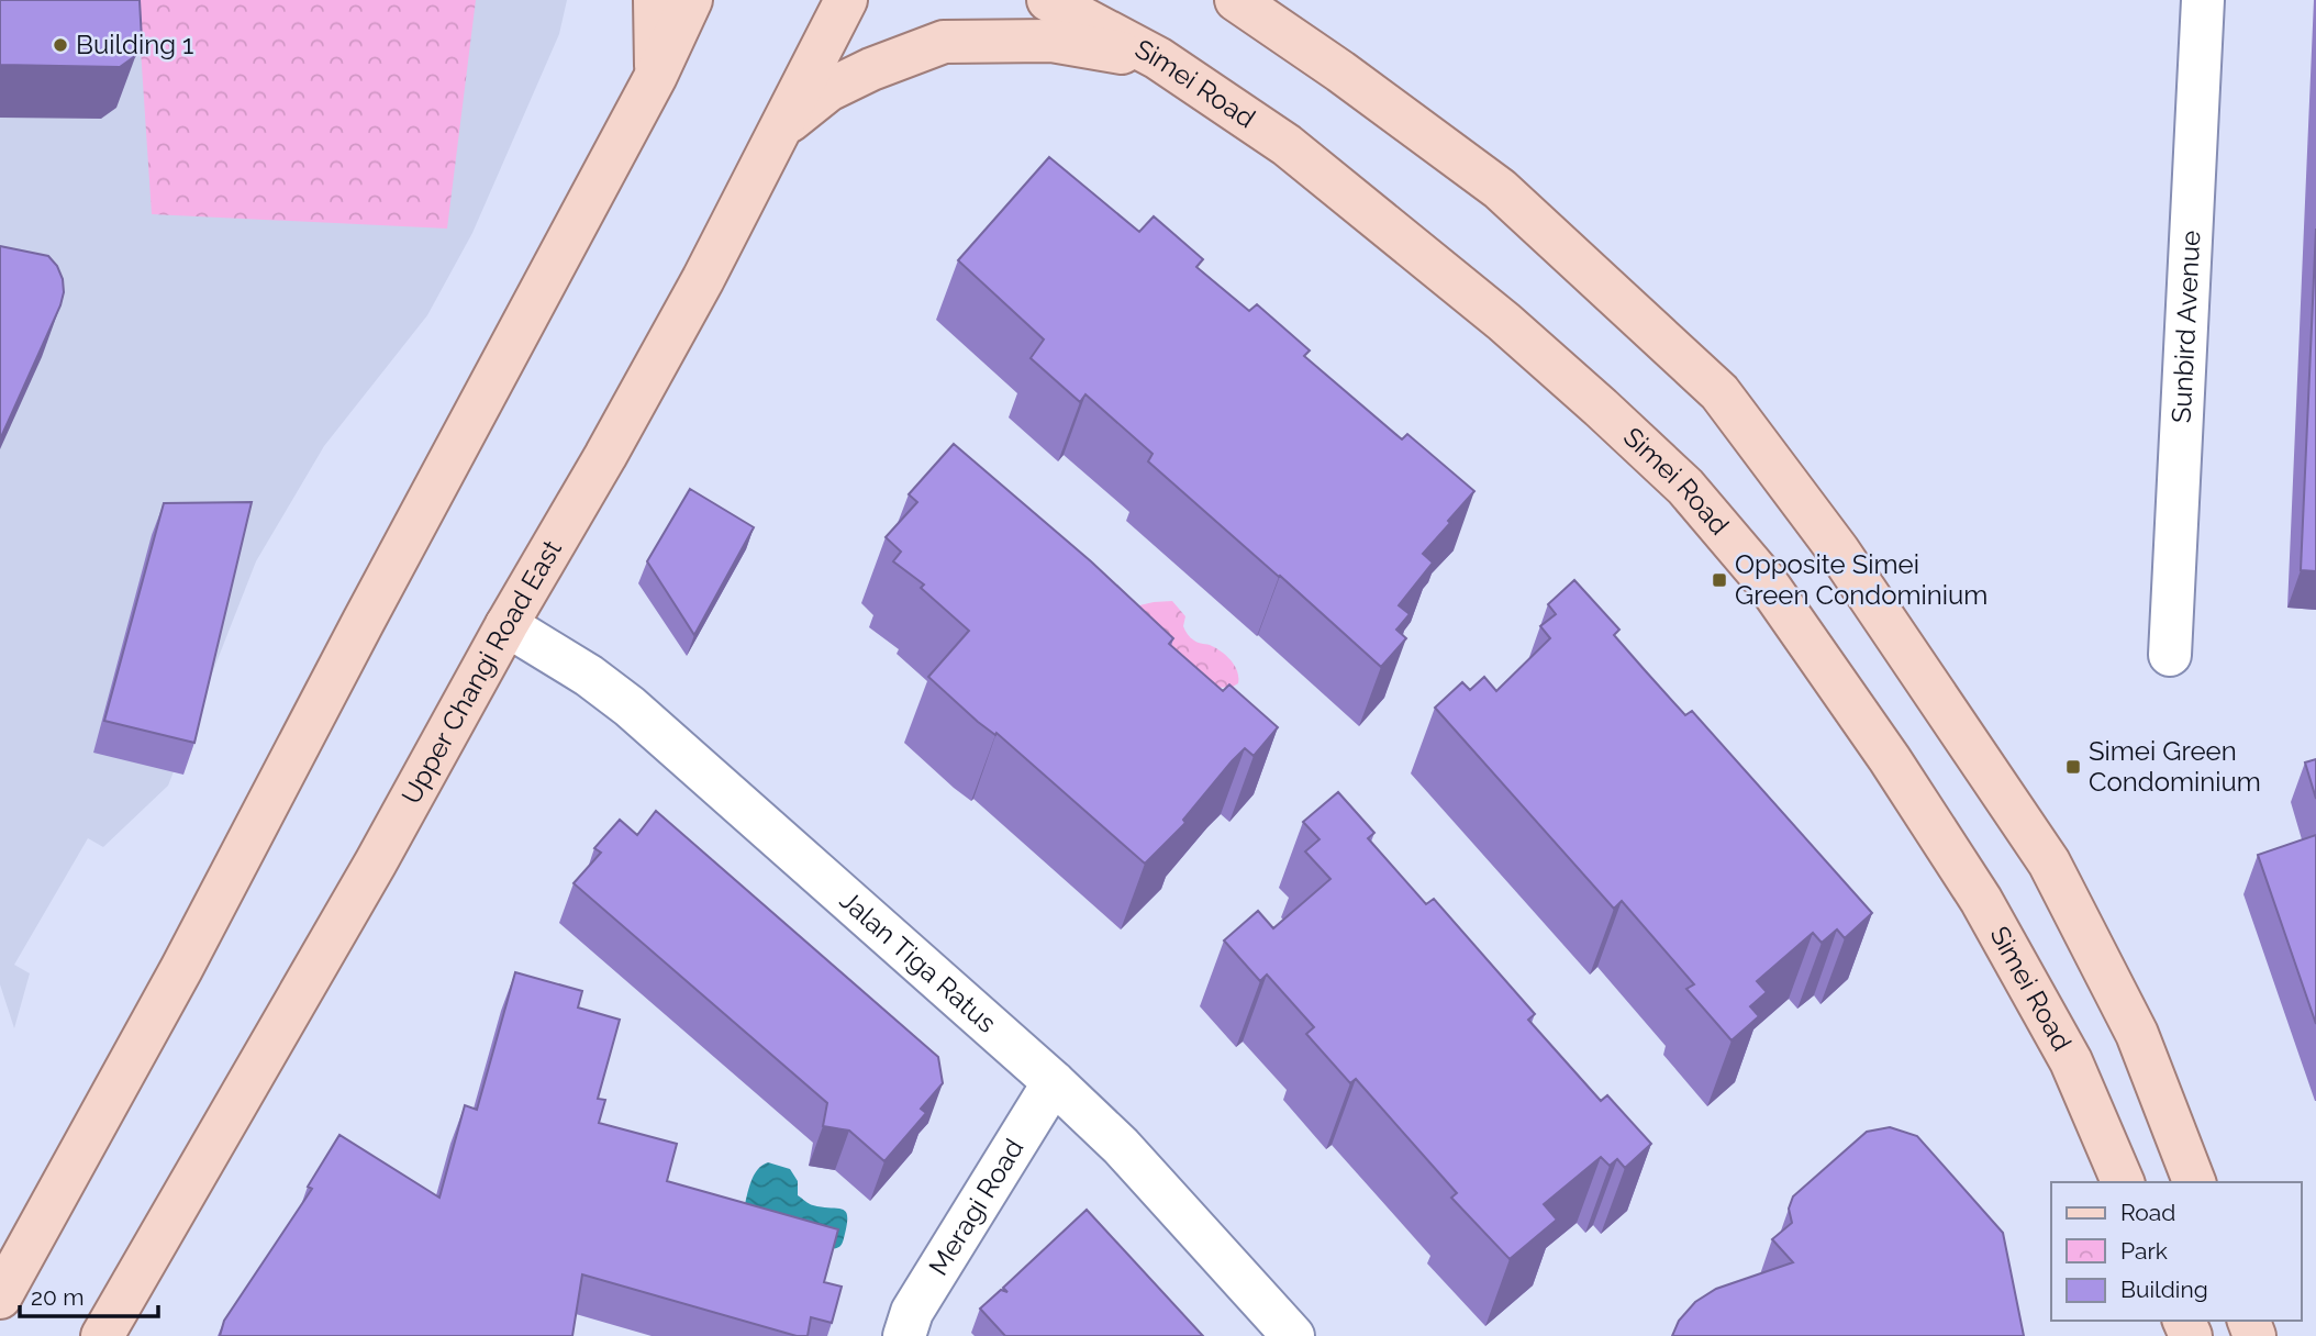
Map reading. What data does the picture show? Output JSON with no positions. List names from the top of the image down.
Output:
{
  "streets": {
    "main road": ["Simei Road", "Upper Changi Road East"],
    "street": ["Sunbird Avenue", "Jalan Tiga Ratus", "Meragi Road"]
  },
  "crossings": [
    ["Upper Changi Road East", "Jalan Tiga Ratus"],
    ["Jalan Tiga Ratus", "Meragi Road"]
  ],
  "places": {
    "other": ["Building 1"],
    "transit": ["Opposite Simei Green Condominium", "Simei Green Condominium"]
  },
  "legend": ["Road", "Park", "Building"],
  "scale_bar": "20 m"
}
